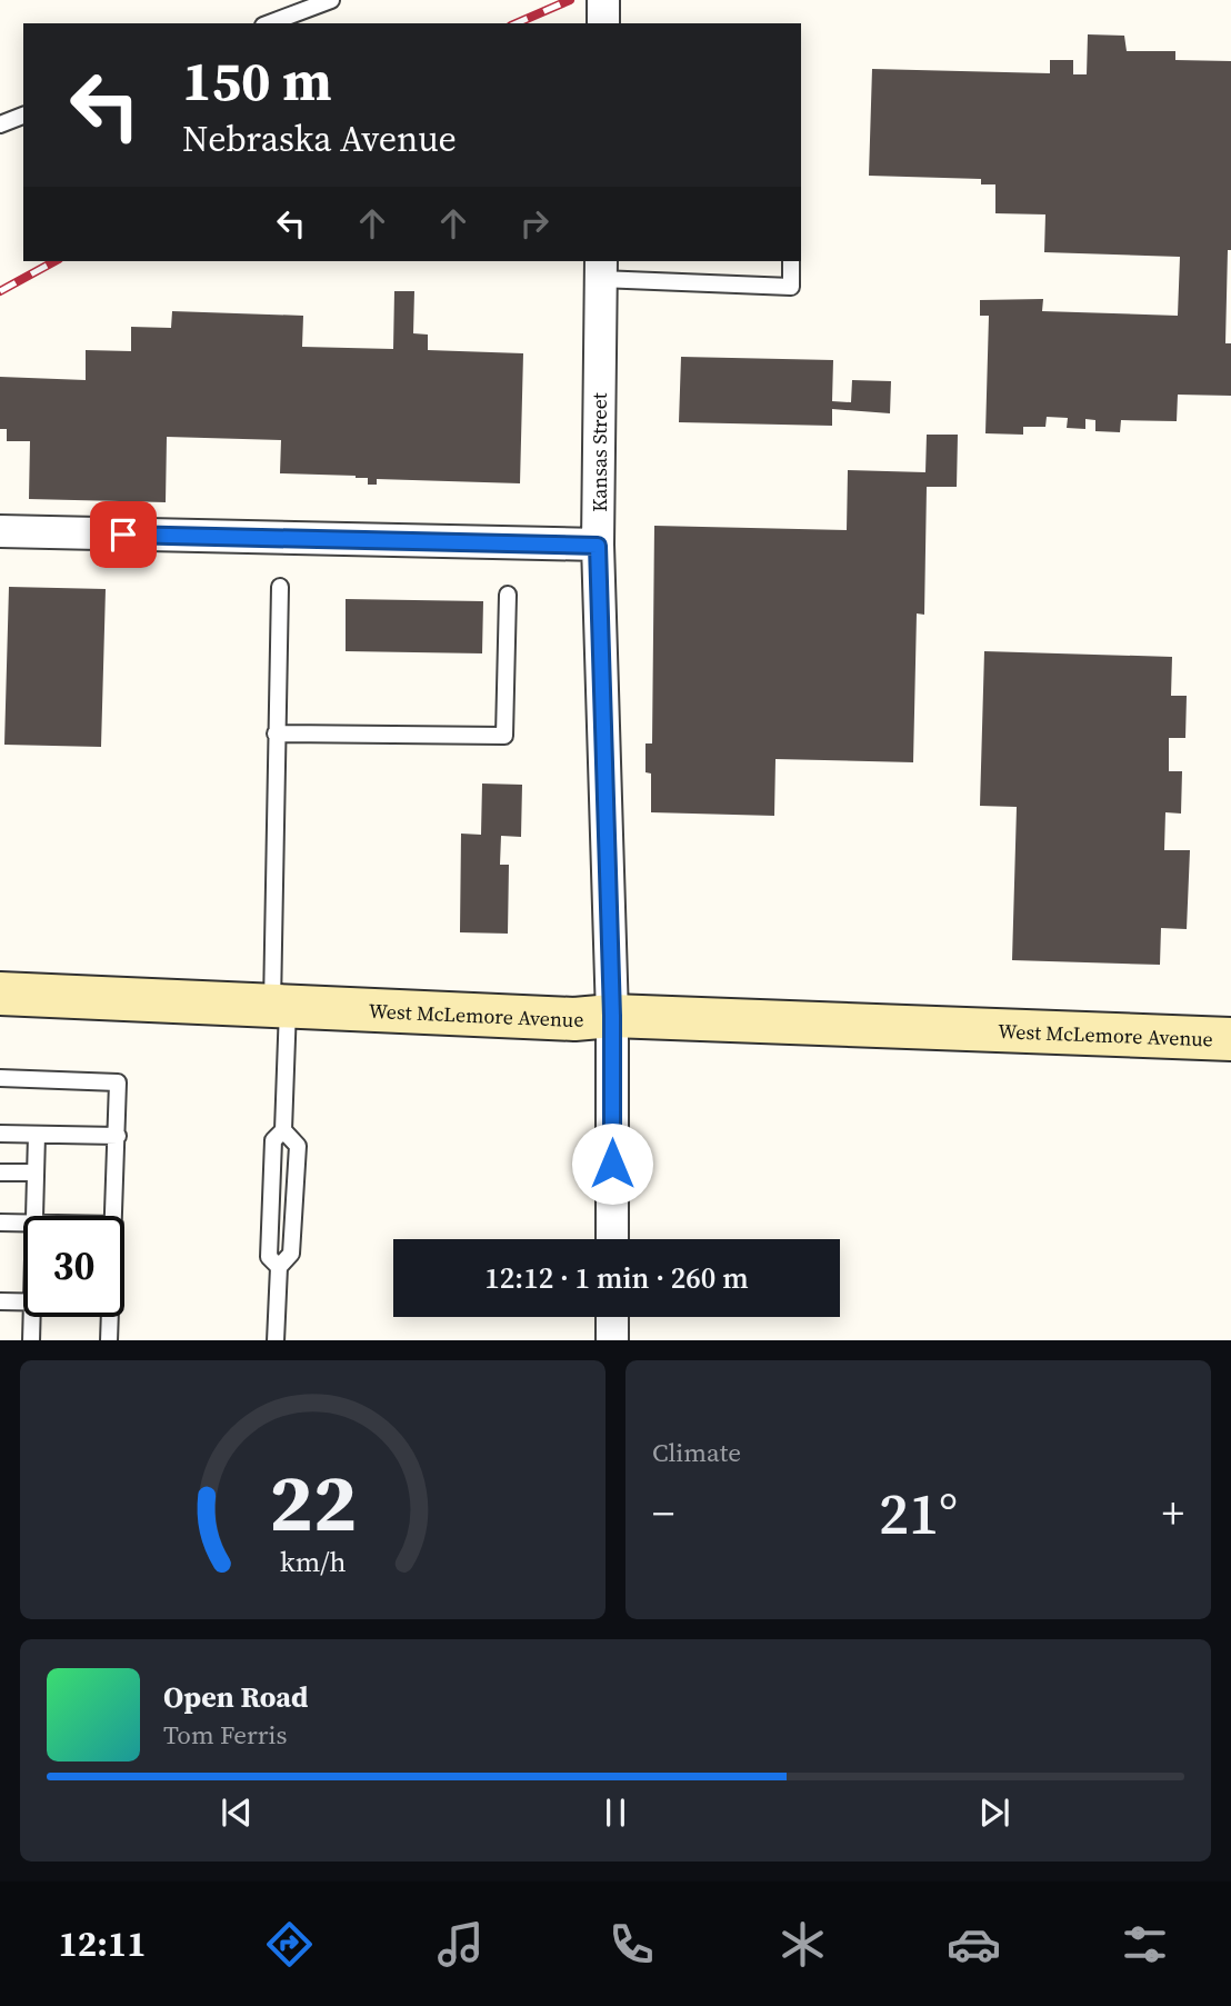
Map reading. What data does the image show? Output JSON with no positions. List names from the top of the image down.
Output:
{
  "streets": {
    "main road": ["West McLemore Avenue"],
    "street": ["Kansas Street"]
  },
  "crossings": [
    ["Kansas Street", "West McLemore Avenue"]
  ],
  "page": {
    "turn": ["150 m", "Nebraska Avenue"],
    "limit": "30",
    "trip": "12:12 · 1 min · 260 m",
    "tile": "Climate",
    "heat": ["−", "21°", "+"],
    "song": ["Open Road", "Tom Ferris"],
    "tabs": "12:11",
    "gauge": ["22", "km/h"]
  }
}
